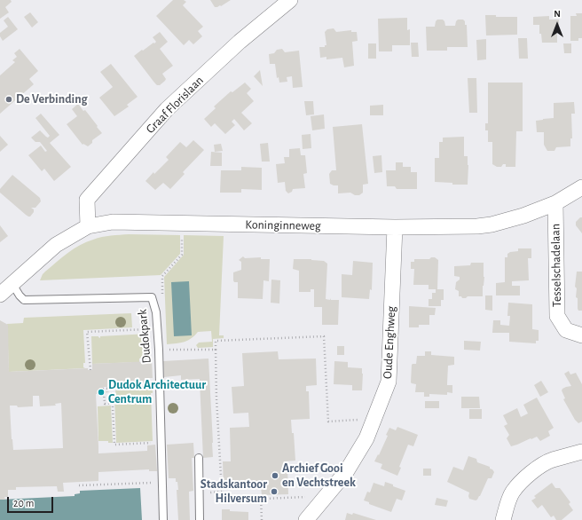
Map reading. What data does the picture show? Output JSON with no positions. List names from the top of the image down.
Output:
{
  "streets": {
    "street": [
      "Graaf Florislaan",
      "Koninginneweg",
      "Tesselschadelaan",
      "Oude Enghweg"
    ],
    "lane": ["Dudokpark"]
  },
  "crossings": [
    ["Graaf Florislaan", "Koninginneweg"],
    ["Koninginneweg", "Tesselschadelaan"],
    ["Koninginneweg", "Dudokpark"],
    ["Koninginneweg", "Oude Enghweg"]
  ],
  "places": [
    "De Verbinding",
    "Dudok Architectuur Centrum",
    "Archief Gooi en Vechtstreek",
    "Stadskantoor Hilversum"
  ],
  "scale_bar": "20 m",
  "north": "top"
}
